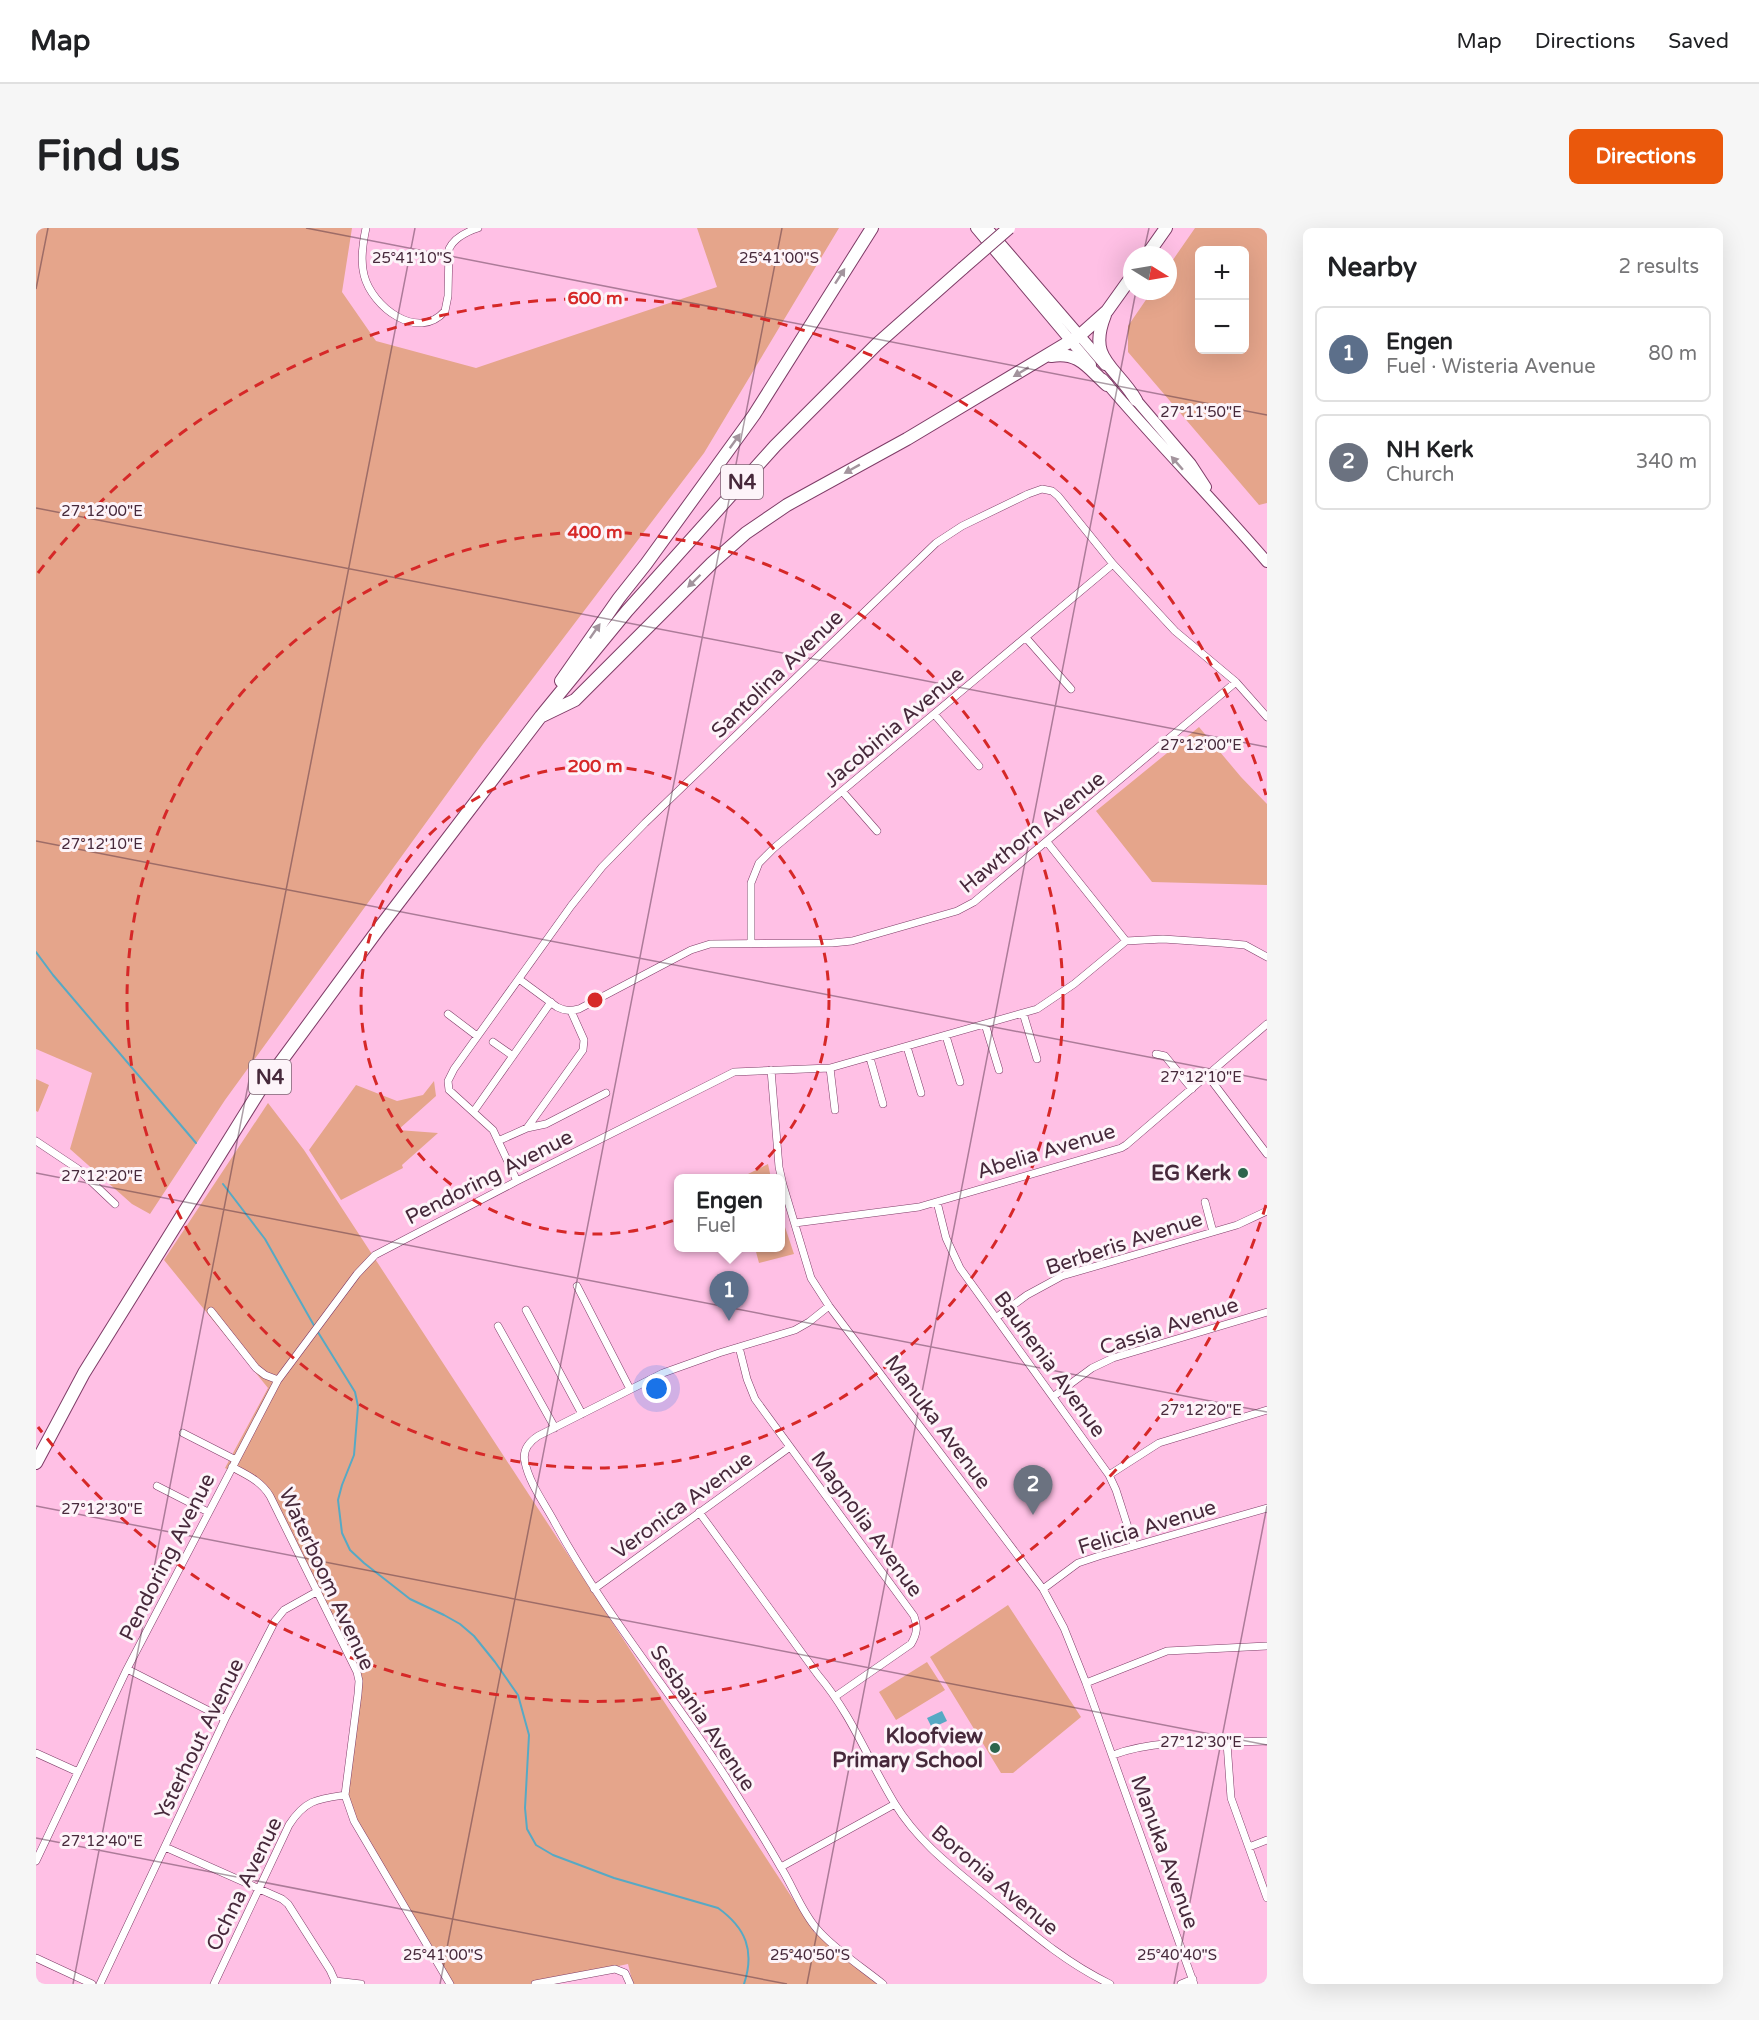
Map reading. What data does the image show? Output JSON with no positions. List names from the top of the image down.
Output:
{
  "streets": {
    "highway": ["N4"],
    "street": [
      "Santolina Avenue",
      "Jacobinia Avenue",
      "Hawthorn Avenue",
      "Abelia Avenue",
      "Pendoring Avenue",
      "Berberis Avenue",
      "Cassia Avenue",
      "Bauhenia Avenue",
      "Manuka Avenue",
      "Veronica Avenue",
      "Magnolia Avenue",
      "Felicia Avenue",
      "Waterboom Avenue",
      "Sesbania Avenue",
      "Ysterhout Avenue",
      "Boronia Avenue",
      "Ochna Avenue"
    ]
  },
  "crossings": [
    ["Santolina Avenue", "Jacobinia Avenue"],
    ["Santolina Avenue", "Hawthorn Avenue"],
    ["Santolina Avenue", "Pendoring Avenue"],
    ["Jacobinia Avenue", "Hawthorn Avenue"],
    ["Abelia Avenue", "Bauhenia Avenue"],
    ["Abelia Avenue", "Manuka Avenue"],
    ["Pendoring Avenue", "Manuka Avenue"],
    ["Pendoring Avenue", "Waterboom Avenue"],
    ["Berberis Avenue", "Bauhenia Avenue"],
    ["Cassia Avenue", "Bauhenia Avenue"],
    ["Bauhenia Avenue", "Felicia Avenue"],
    ["Manuka Avenue", "Felicia Avenue"],
    ["Veronica Avenue", "Magnolia Avenue"],
    ["Veronica Avenue", "Sesbania Avenue"],
    ["Veronica Avenue", "Boronia Avenue"],
    ["Magnolia Avenue", "Boronia Avenue"],
    ["Waterboom Avenue", "Ysterhout Avenue"],
    ["Waterboom Avenue", "Ochna Avenue"]
  ],
  "places": ["EG Kerk", "Kloofview Primary School"],
  "north": "right",
  "page": {
    "header": "Map",
    "nav": ["Map", "Directions", "Saved"],
    "buttons": "Directions",
    "title": "Find us",
    "heading": ["Nearby", "2 results"],
    "map_buttons": ["+", "−"],
    "list": [
      {
        "mark": "1",
        "name": "Engen",
        "note": "Fuel · Wisteria Avenue",
        "value": "80 m"
      },
      {
        "mark": "2",
        "name": "NH Kerk",
        "note": "Church",
        "value": "340 m"
      }
    ],
    "popup": ["Engen", "Fuel"],
    "pins": ["1", "2"]
  },
  "coordinates": [
    "25°41'10\"S",
    "25°41'00\"S",
    "27°11'50\"E",
    "27°12'00\"E",
    "27°12'10\"E",
    "27°12'20\"E",
    "27°12'30\"E",
    "27°12'40\"E",
    "25°40'50\"S",
    "25°40'40\"S"
  ],
  "rings": ["600 m", "400 m", "200 m"]
}
